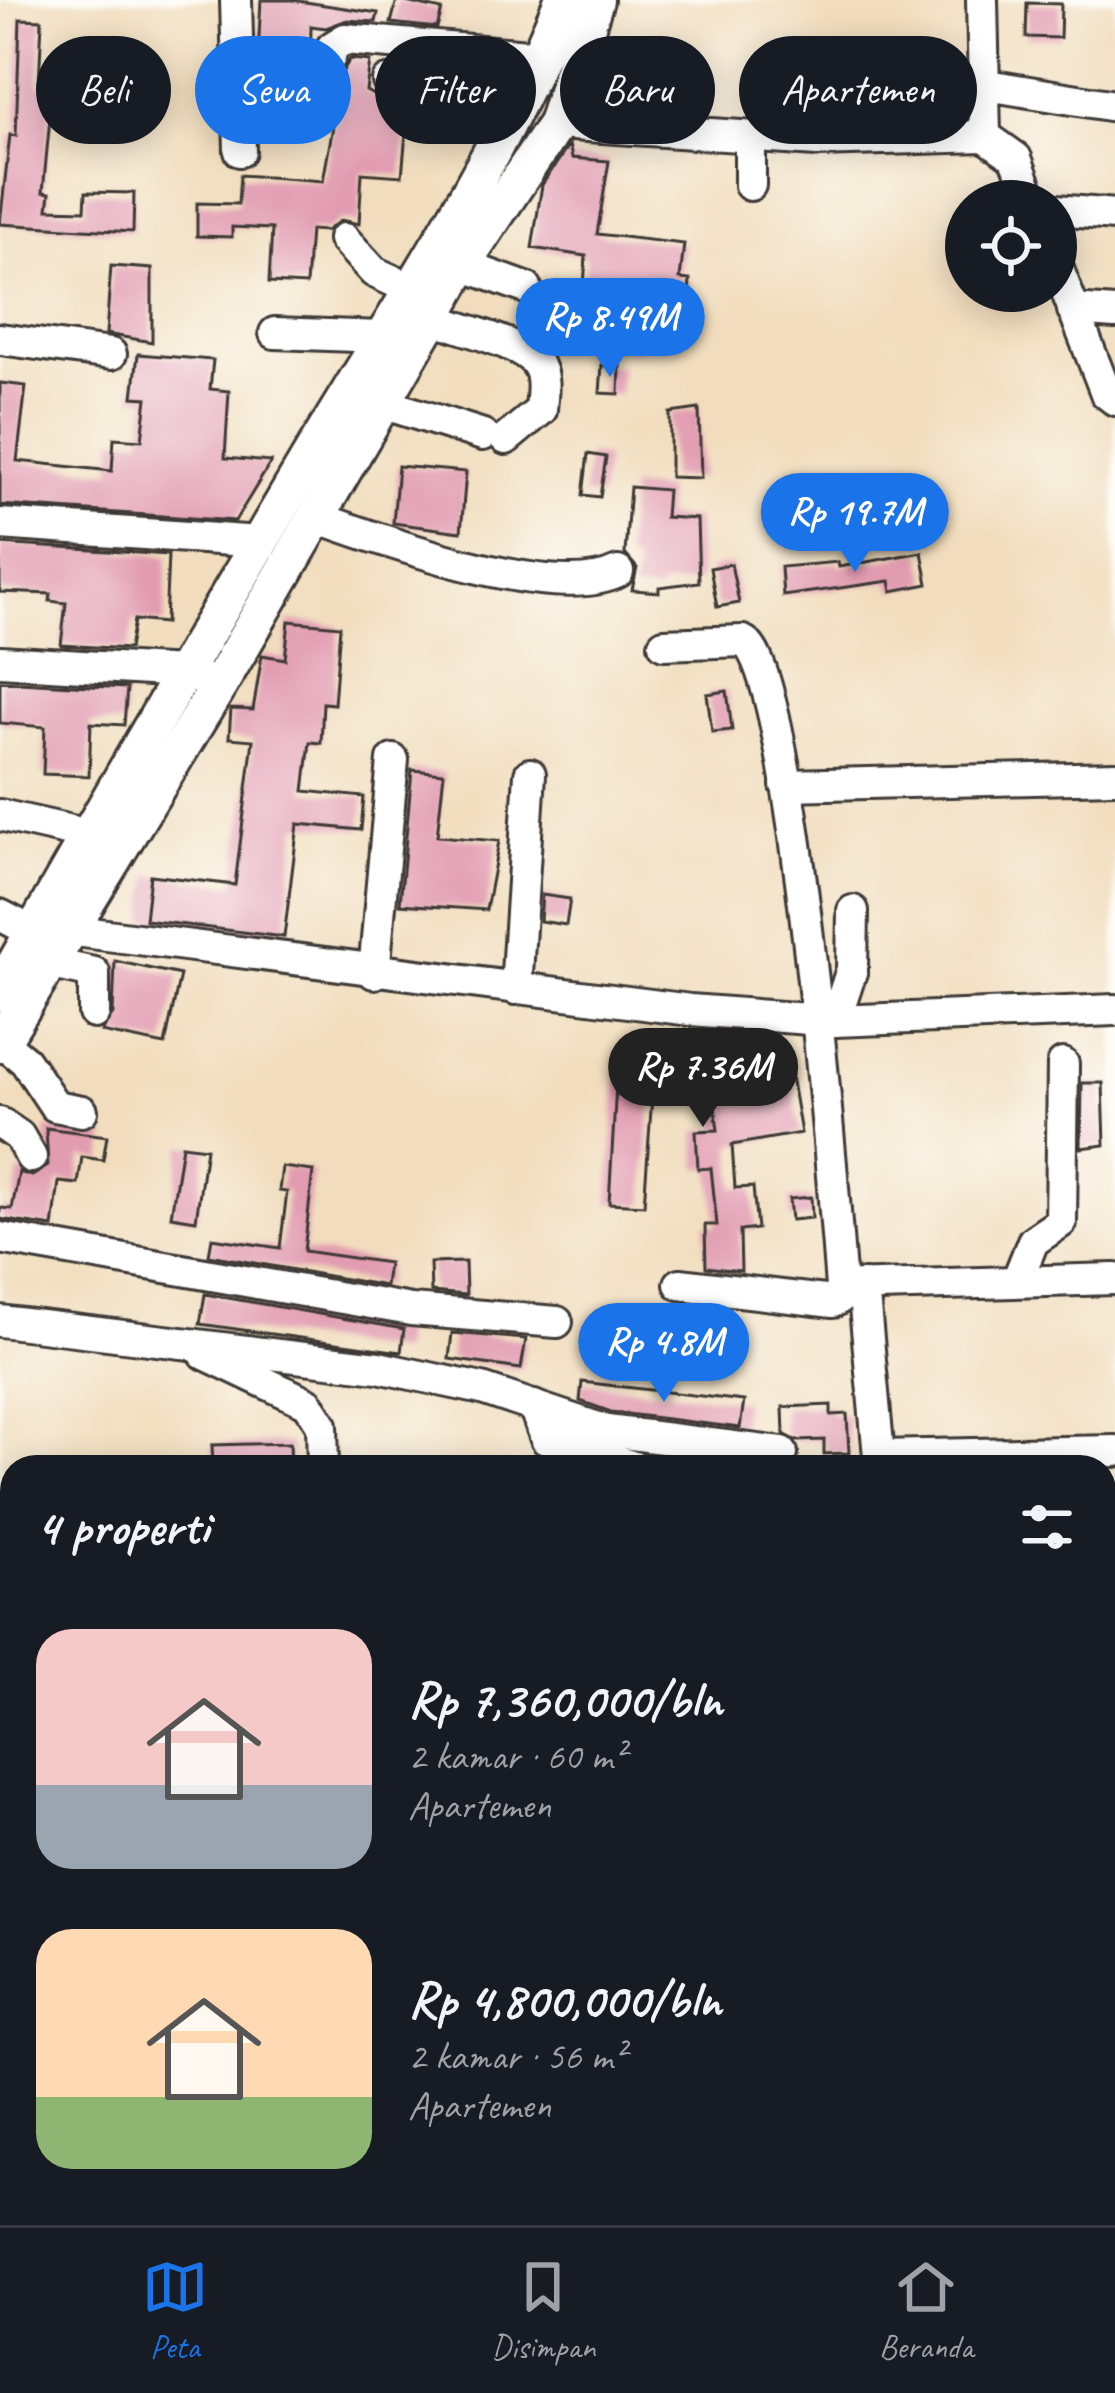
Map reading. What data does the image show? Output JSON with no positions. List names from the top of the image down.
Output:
{
  "page": {
    "chip": [
      "Beli",
      "Sewa",
      "Filter",
      "Baru",
      "Apartemen"
    ],
    "price": [
      "Rp 8.49M",
      "Rp 19.7M",
      "Rp 7.36M",
      "Rp 4.8M"
    ],
    "heading": "4 properti",
    "list": [
      {
        "name": "Rp 7,360,000/bln",
        "note": "2 kamar · 60 m² · Apartemen"
      },
      {
        "name": "Rp 4,800,000/bln",
        "note": "2 kamar · 56 m² · Apartemen"
      }
    ],
    "tabs": ["Peta", "Disimpan", "Beranda"]
  }
}
